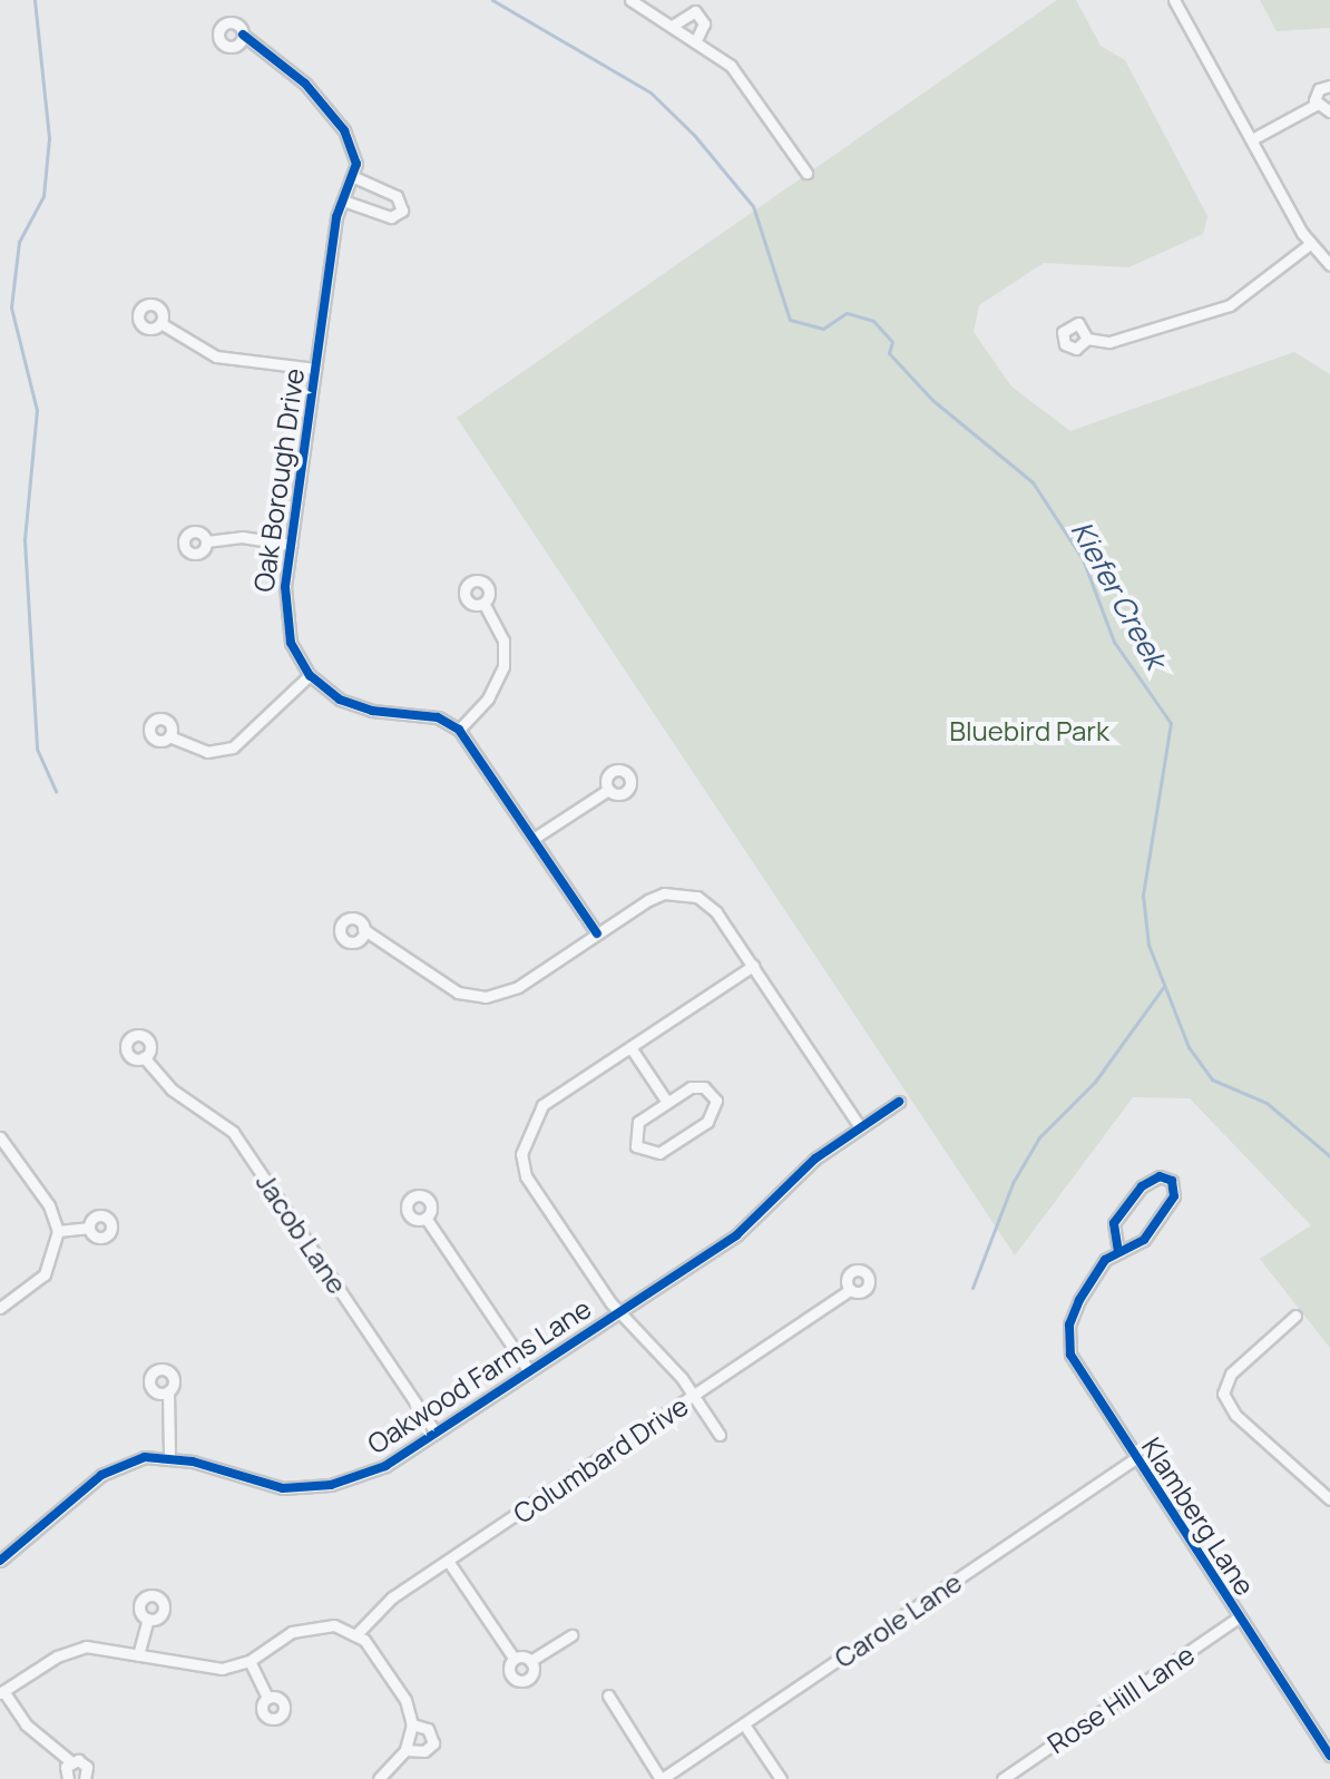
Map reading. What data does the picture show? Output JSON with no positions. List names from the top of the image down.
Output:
{
  "streets": {
    "street": [
      "Oak Borough Drive",
      "Jacob Lane",
      "Oakwood Farms Lane",
      "Columbard Drive",
      "Klamberg Lane",
      "Carole Lane",
      "Rose Hill Lane"
    ]
  },
  "crossings": [
    ["Jacob Lane", "Oakwood Farms Lane"],
    ["Klamberg Lane", "Carole Lane"],
    ["Klamberg Lane", "Rose Hill Lane"]
  ],
  "water": ["Kiefer Creek"],
  "parks": ["Bluebird Park"]
}
